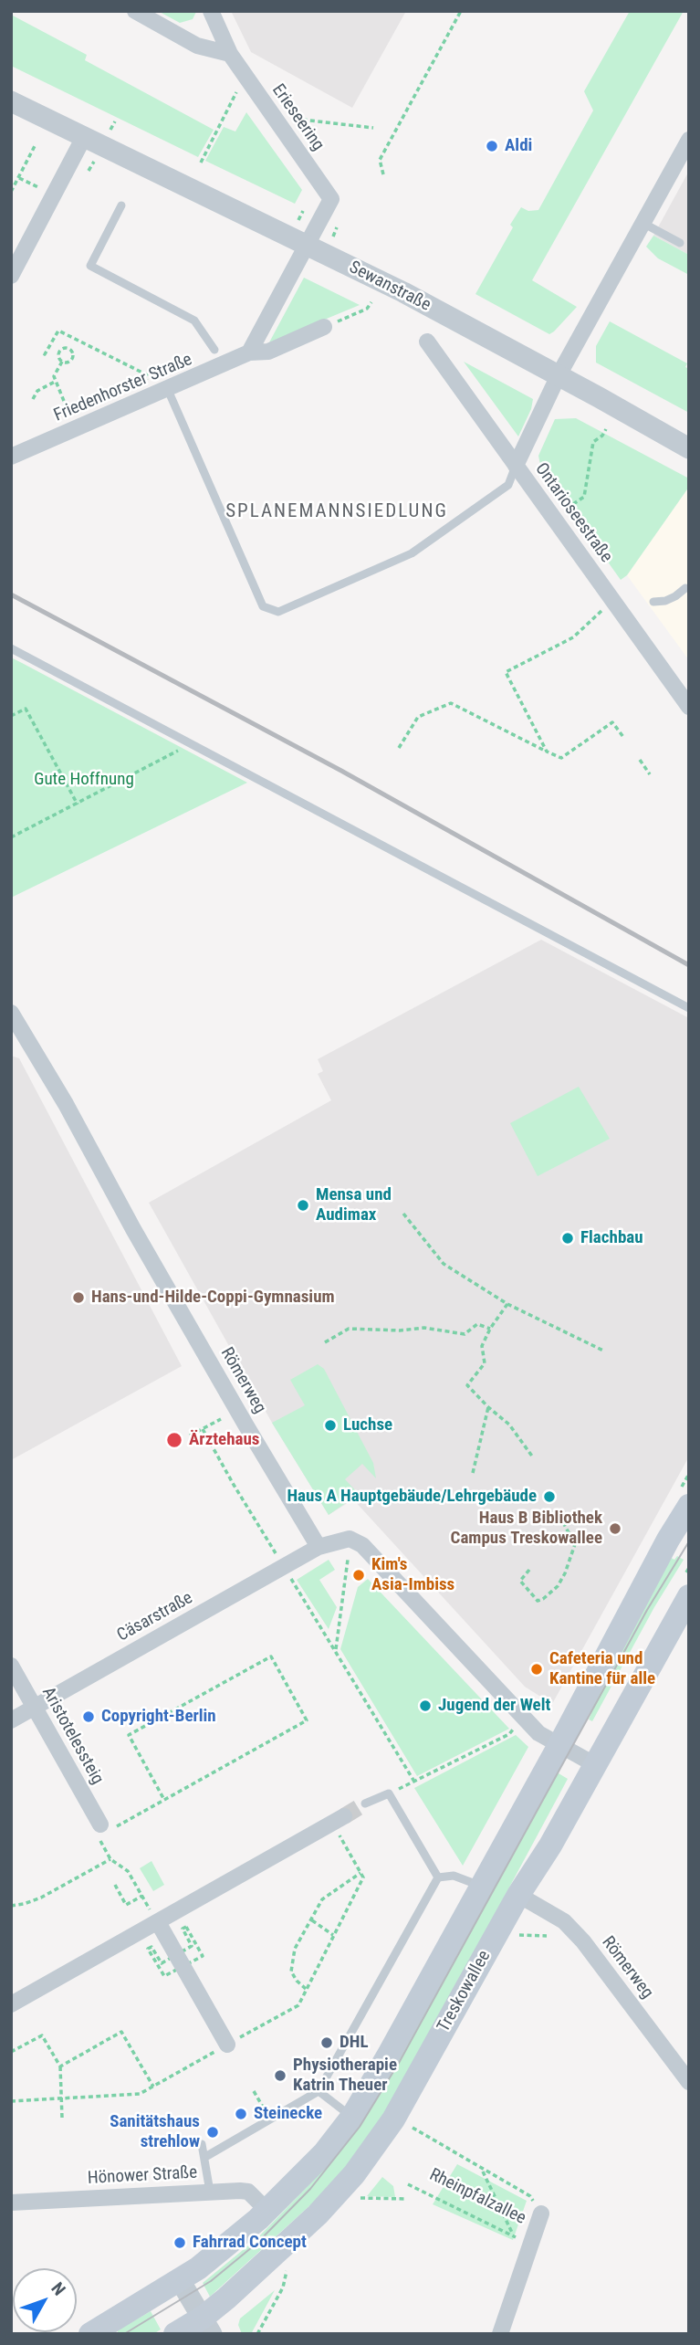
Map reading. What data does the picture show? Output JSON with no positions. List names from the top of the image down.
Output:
{
  "streets": {
    "main road": ["Treskowallee"],
    "street": [
      "Erieseering",
      "Sewanstraße",
      "Friedenhorster Straße",
      "Ontarioseestraße",
      "Römerweg",
      "Cäsarstraße",
      "Aristotelessteig",
      "Hönower Straße",
      "Rheinpfalzallee"
    ]
  },
  "crossings": [
    ["Erieseering", "Sewanstraße"],
    ["Römerweg", "Cäsarstraße"],
    ["Römerweg", "Treskowallee"],
    ["Cäsarstraße", "Aristotelessteig"],
    ["Treskowallee", "Hönower Straße"]
  ],
  "districts": ["SPLANEMANNSIEDLUNG"],
  "parks": ["Gute Hoffnung"],
  "places": [
    "Aldi",
    "Mensa und Audimax",
    "Flachbau",
    "Hans-und-Hilde-Coppi-Gymnasium",
    "Luchse",
    "Ärztehaus",
    "Haus A Hauptgebäude/Lehrgebäude",
    "Haus B Bibliothek Campus Treskowallee",
    "Kim's Asia-Imbiss",
    "Cafeteria und Kantine für alle",
    "Jugend der Welt",
    "Copyright-Berlin",
    "DHL",
    "Physiotherapie Katrin Theuer",
    "Steinecke",
    "Sanitätshaus strehlow",
    "Fahrrad Concept"
  ],
  "north": "top right"
}
